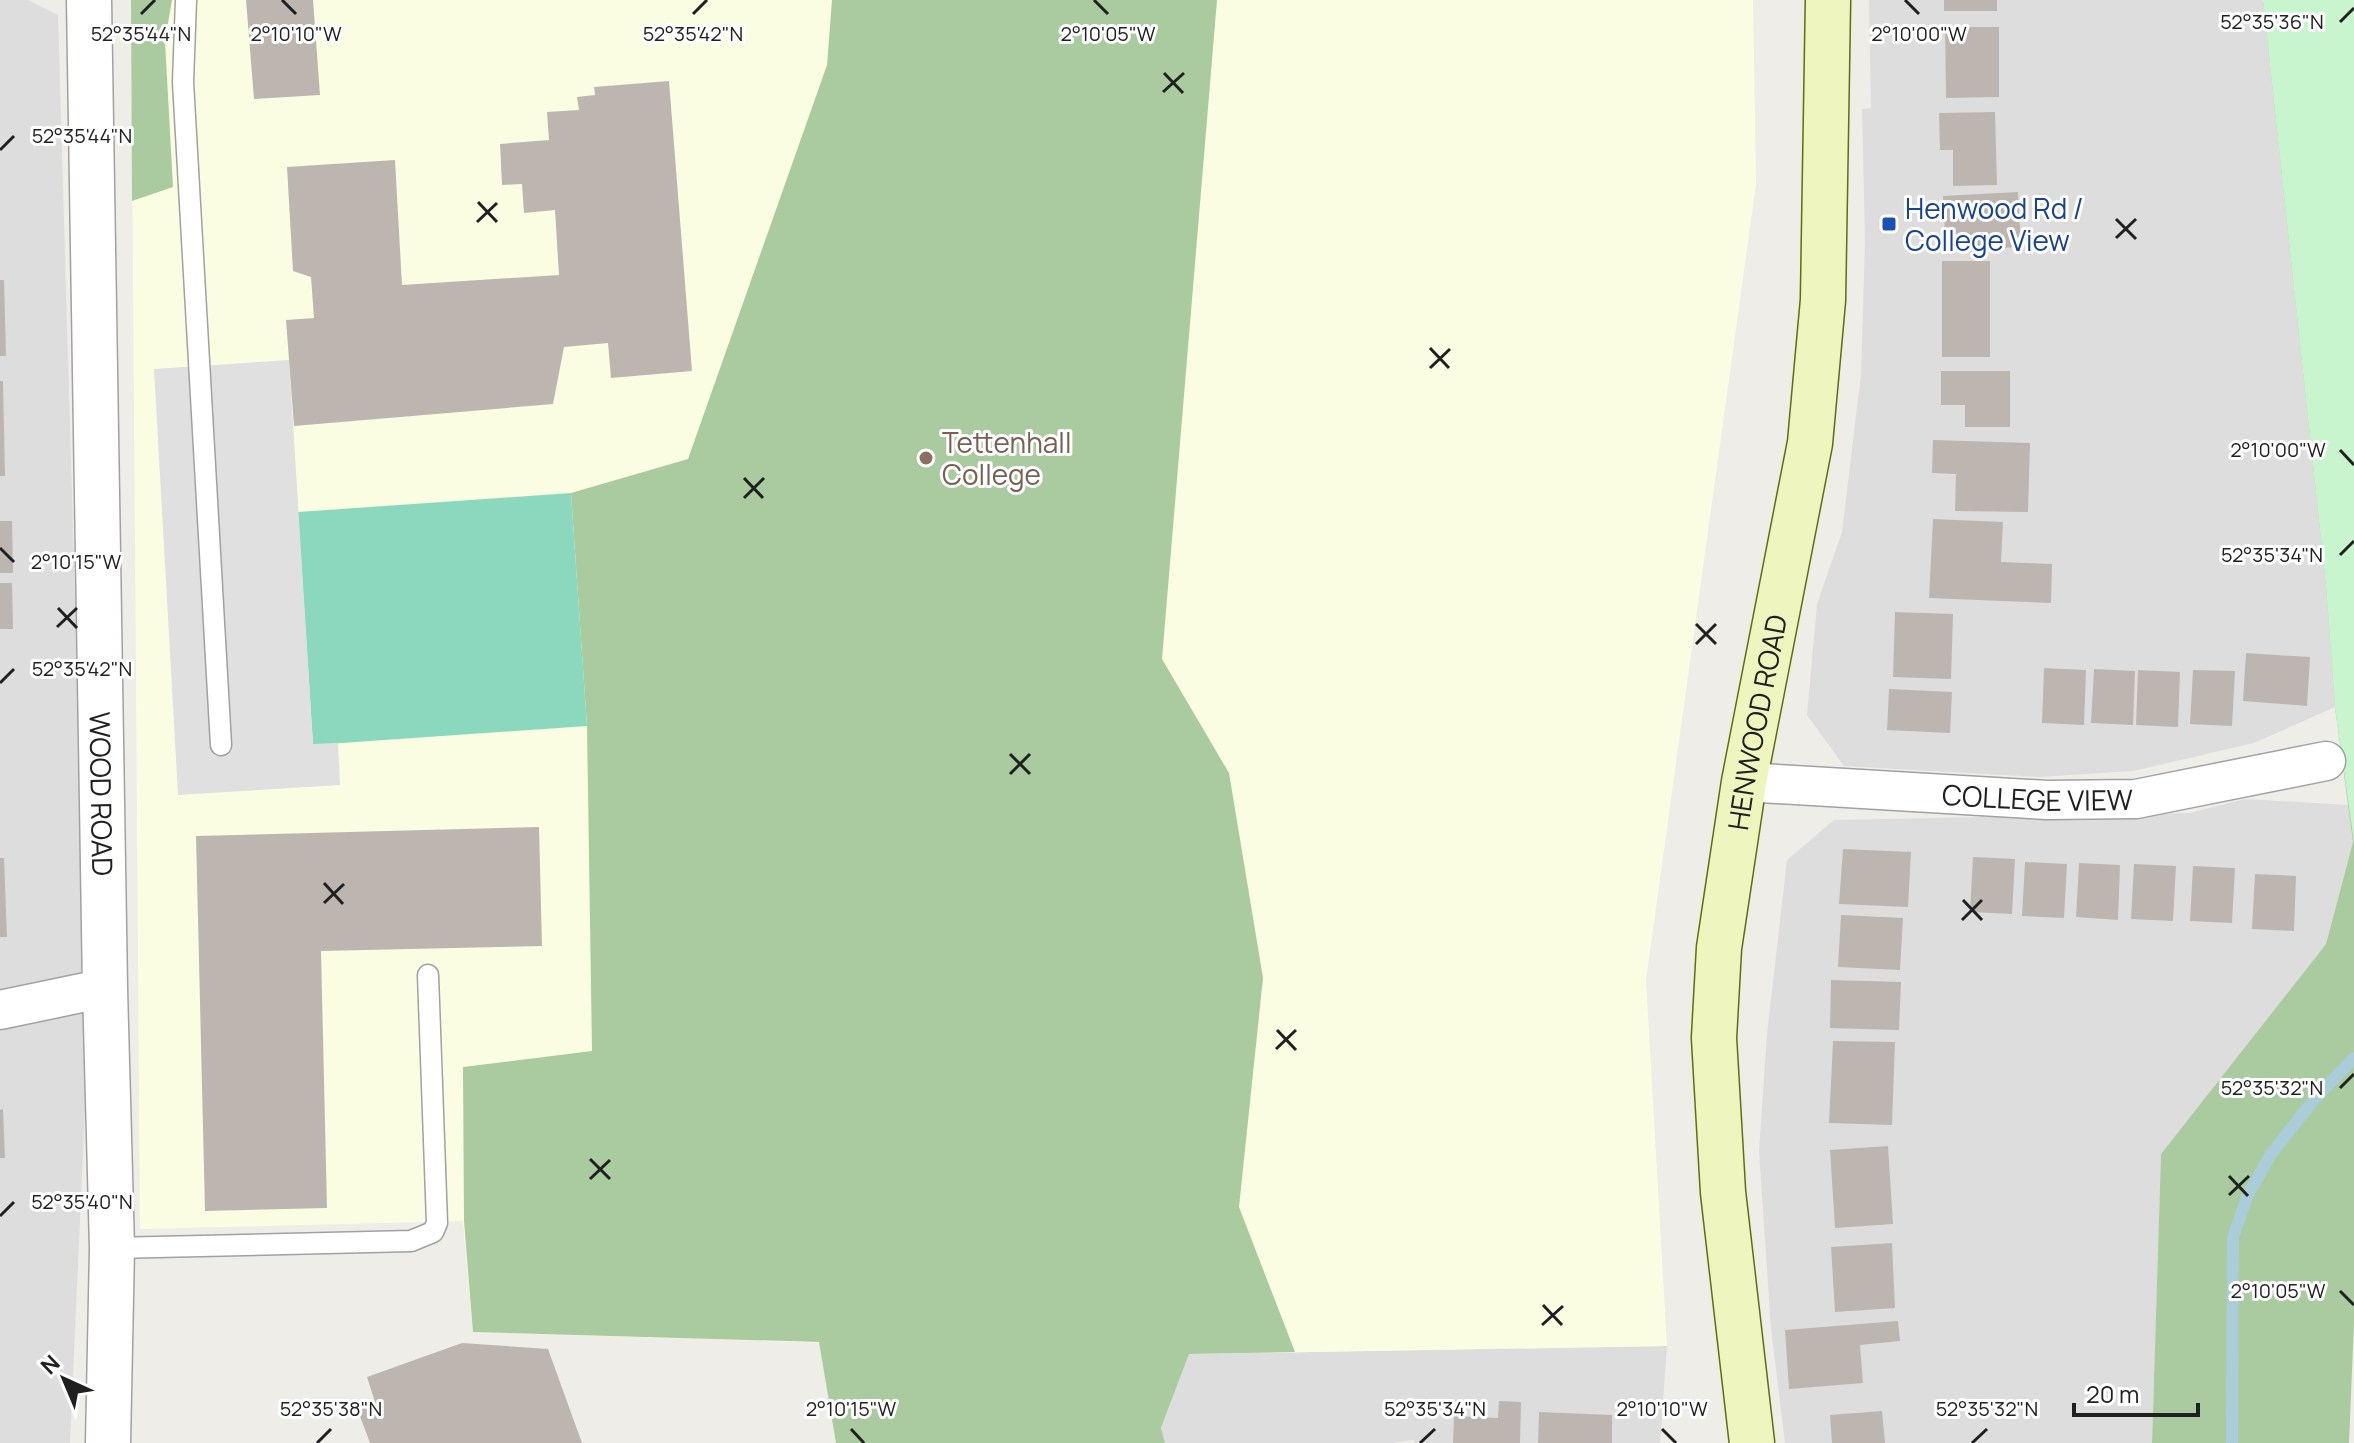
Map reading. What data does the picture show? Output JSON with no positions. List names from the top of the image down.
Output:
{
  "streets": {
    "main road": ["HENWOOD ROAD"],
    "street": ["WOOD ROAD", "COLLEGE VIEW"]
  },
  "crossings": [
    ["HENWOOD ROAD", "COLLEGE VIEW"]
  ],
  "places": {
    "transit": ["Henwood Rd / College View"],
    "other": ["Tettenhall College"]
  },
  "scale_bar": "20 m",
  "north": "top left",
  "coordinates": [
    "52°35'36\"N",
    "52°35'44\"N",
    "52°35'42\"N",
    "2°10'10\"W",
    "2°10'05\"W",
    "2°10'00\"W",
    "52°35'34\"N",
    "2°10'15\"W",
    "52°35'32\"N",
    "52°35'40\"N",
    "52°35'38\"N"
  ]
}
